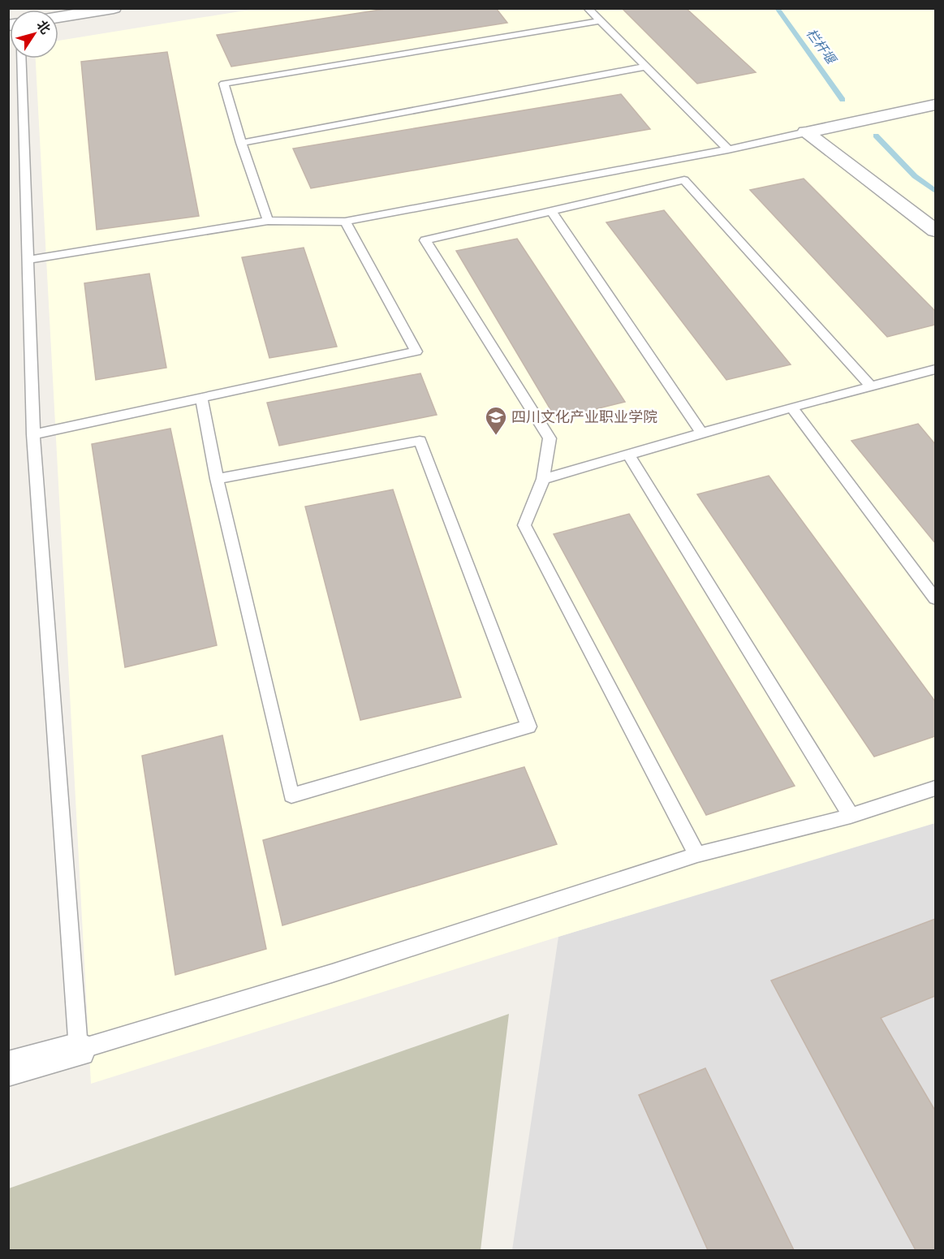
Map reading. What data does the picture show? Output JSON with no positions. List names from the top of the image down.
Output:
{
  "water": ["栏杆堰"],
  "places": {
    "school or university": ["四川文化产业职业学院"]
  },
  "north": "top right"
}
